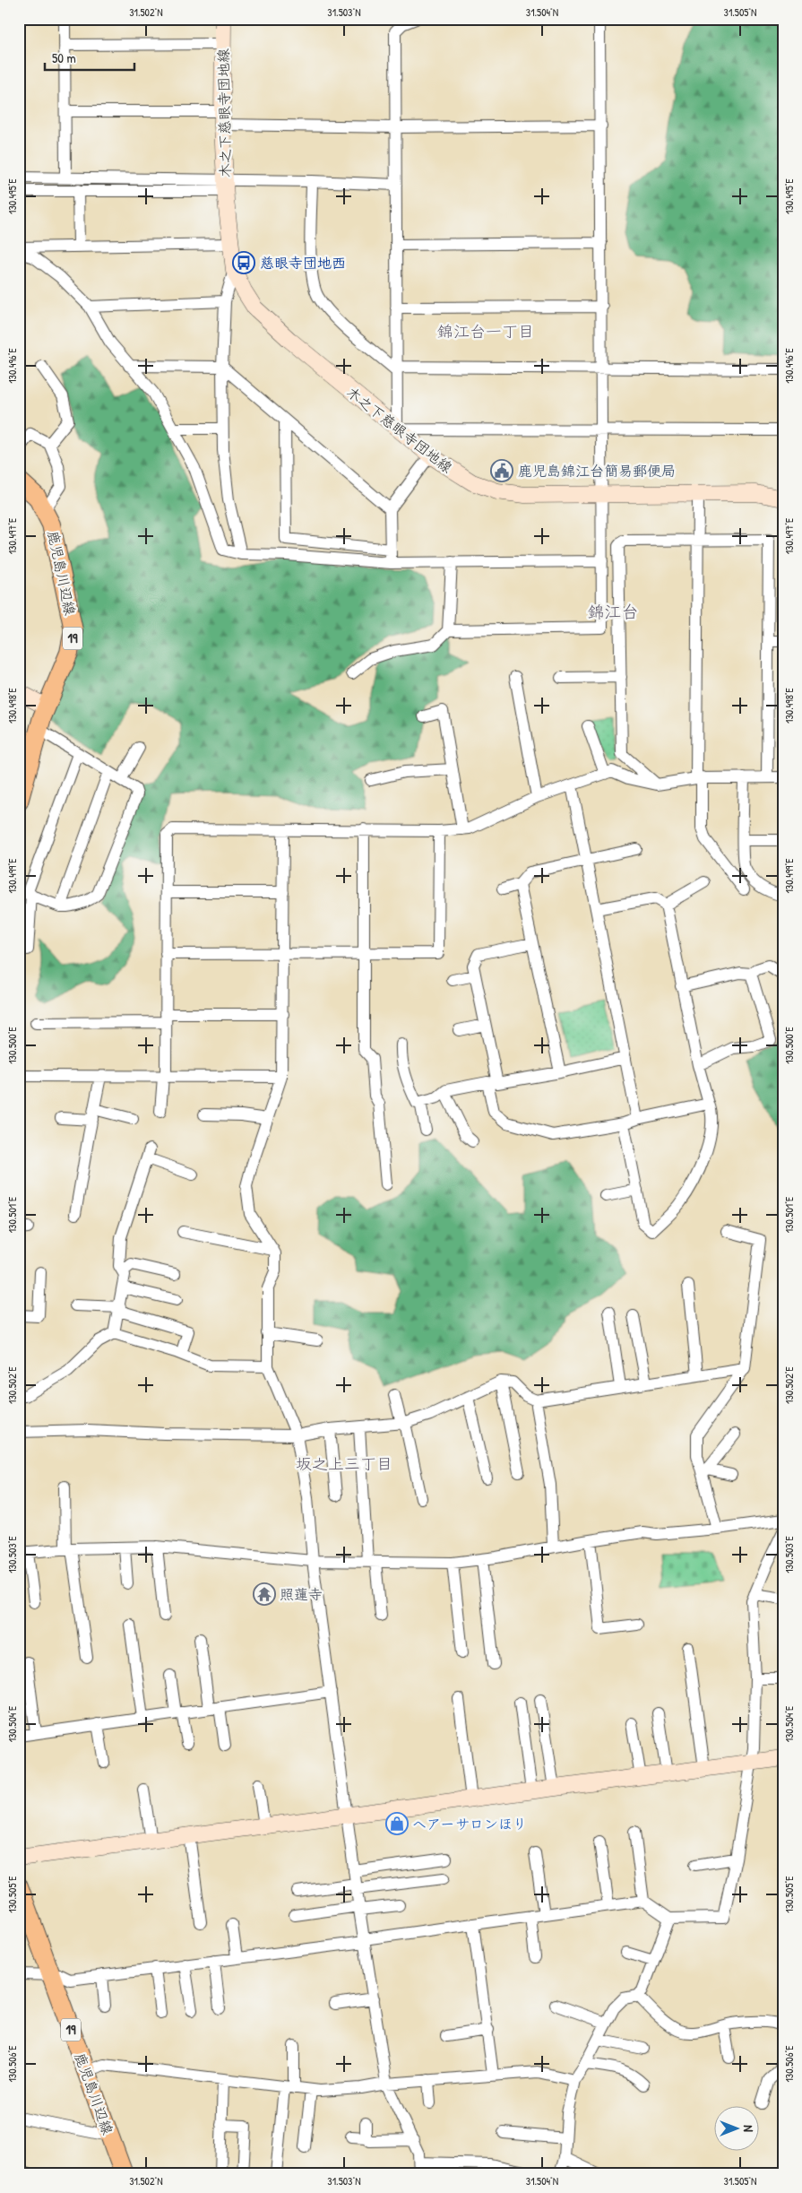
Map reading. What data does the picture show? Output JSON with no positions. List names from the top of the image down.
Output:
{
  "streets": {
    "main road": ["鹿児島川辺線", "19"],
    "street": ["木之下慈眼寺団地線"]
  },
  "districts": ["錦江台一丁目", "錦江台", "坂之上三丁目"],
  "places": {
    "bus stop": ["慈眼寺団地西"],
    "public building": ["鹿児島錦江台簡易郵便局"],
    "temple": ["照蓮寺"],
    "shop": ["ヘアーサロンほり"]
  },
  "scale_bar": "50 m",
  "north": "right",
  "coordinates": [
    "31.502°N",
    "31.503°N",
    "31.504°N",
    "31.505°N",
    "130.495°E",
    "130.496°E",
    "130.497°E",
    "130.498°E",
    "130.499°E",
    "130.500°E",
    "130.501°E",
    "130.502°E",
    "130.503°E",
    "130.504°E",
    "130.505°E",
    "130.506°E"
  ]
}
